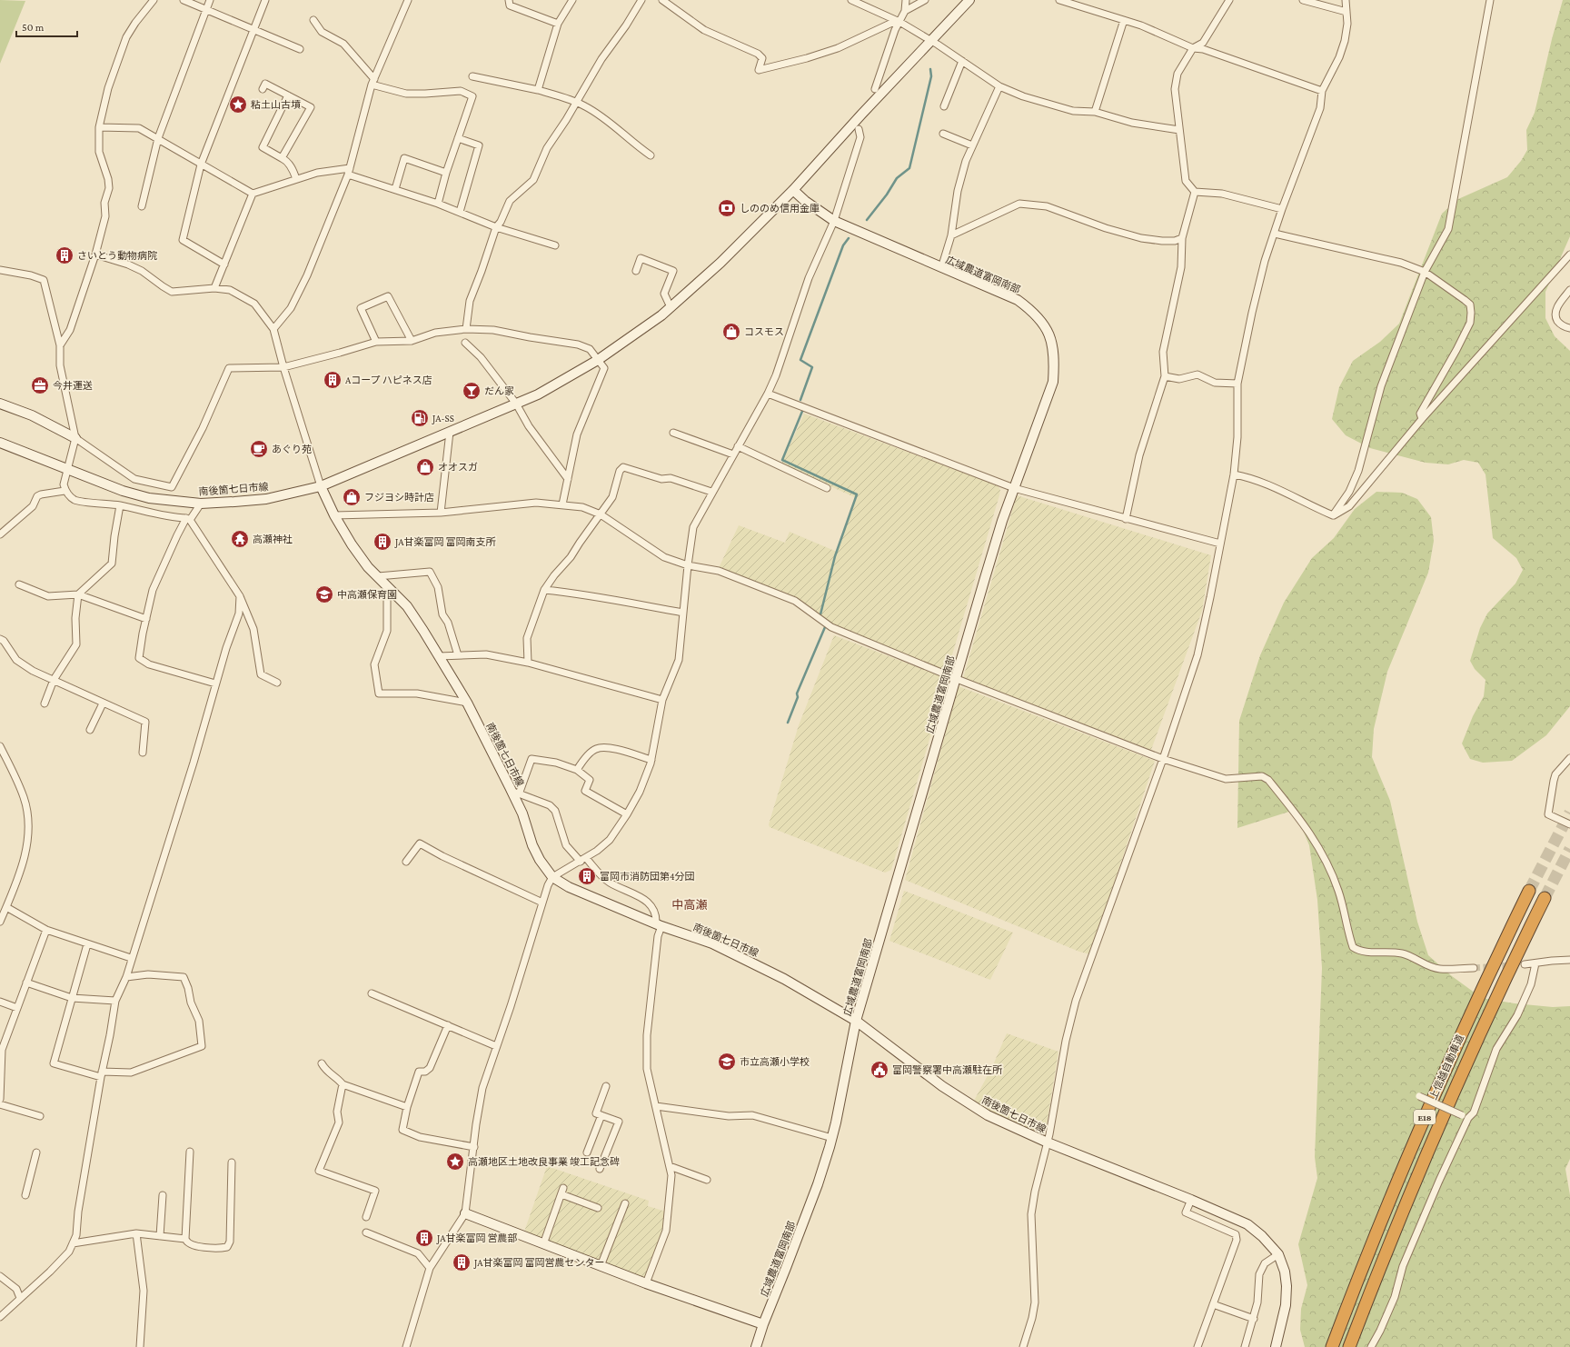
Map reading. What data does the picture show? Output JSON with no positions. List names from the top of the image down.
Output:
{
  "streets": {
    "highway": ["上信越自動車道", "E18"],
    "street": ["広域農道富岡南部", "南後箇七日市線"]
  },
  "crossings": [
    ["広域農道富岡南部", "南後箇七日市線"]
  ],
  "districts": ["中高瀬"],
  "places": {
    "place": ["粘土山古墳", "高瀬地区土地改良事業 竣工記念碑"],
    "bank": ["しののめ信用金庫"],
    "building": [
      "さいとう動物病院",
      "Aコープ ハピネス店",
      "JA甘楽富岡 富岡南支所",
      "富岡市消防団第4分団",
      "JA甘楽富岡 営農部",
      "JA甘楽富岡 富岡営農センター"
    ],
    "shop": ["コスモス", "オオスガ", "フジヨシ時計店"],
    "office": ["今井運送"],
    "bar": ["だん家"],
    "fuel station": ["JA-SS"],
    "cafe": ["あぐり苑"],
    "temple": ["高瀬神社"],
    "school or university": ["中高瀬保育園", "市立高瀬小学校"],
    "public building": ["富岡警察署中高瀬駐在所"]
  },
  "scale_bar": "50 m"
}
